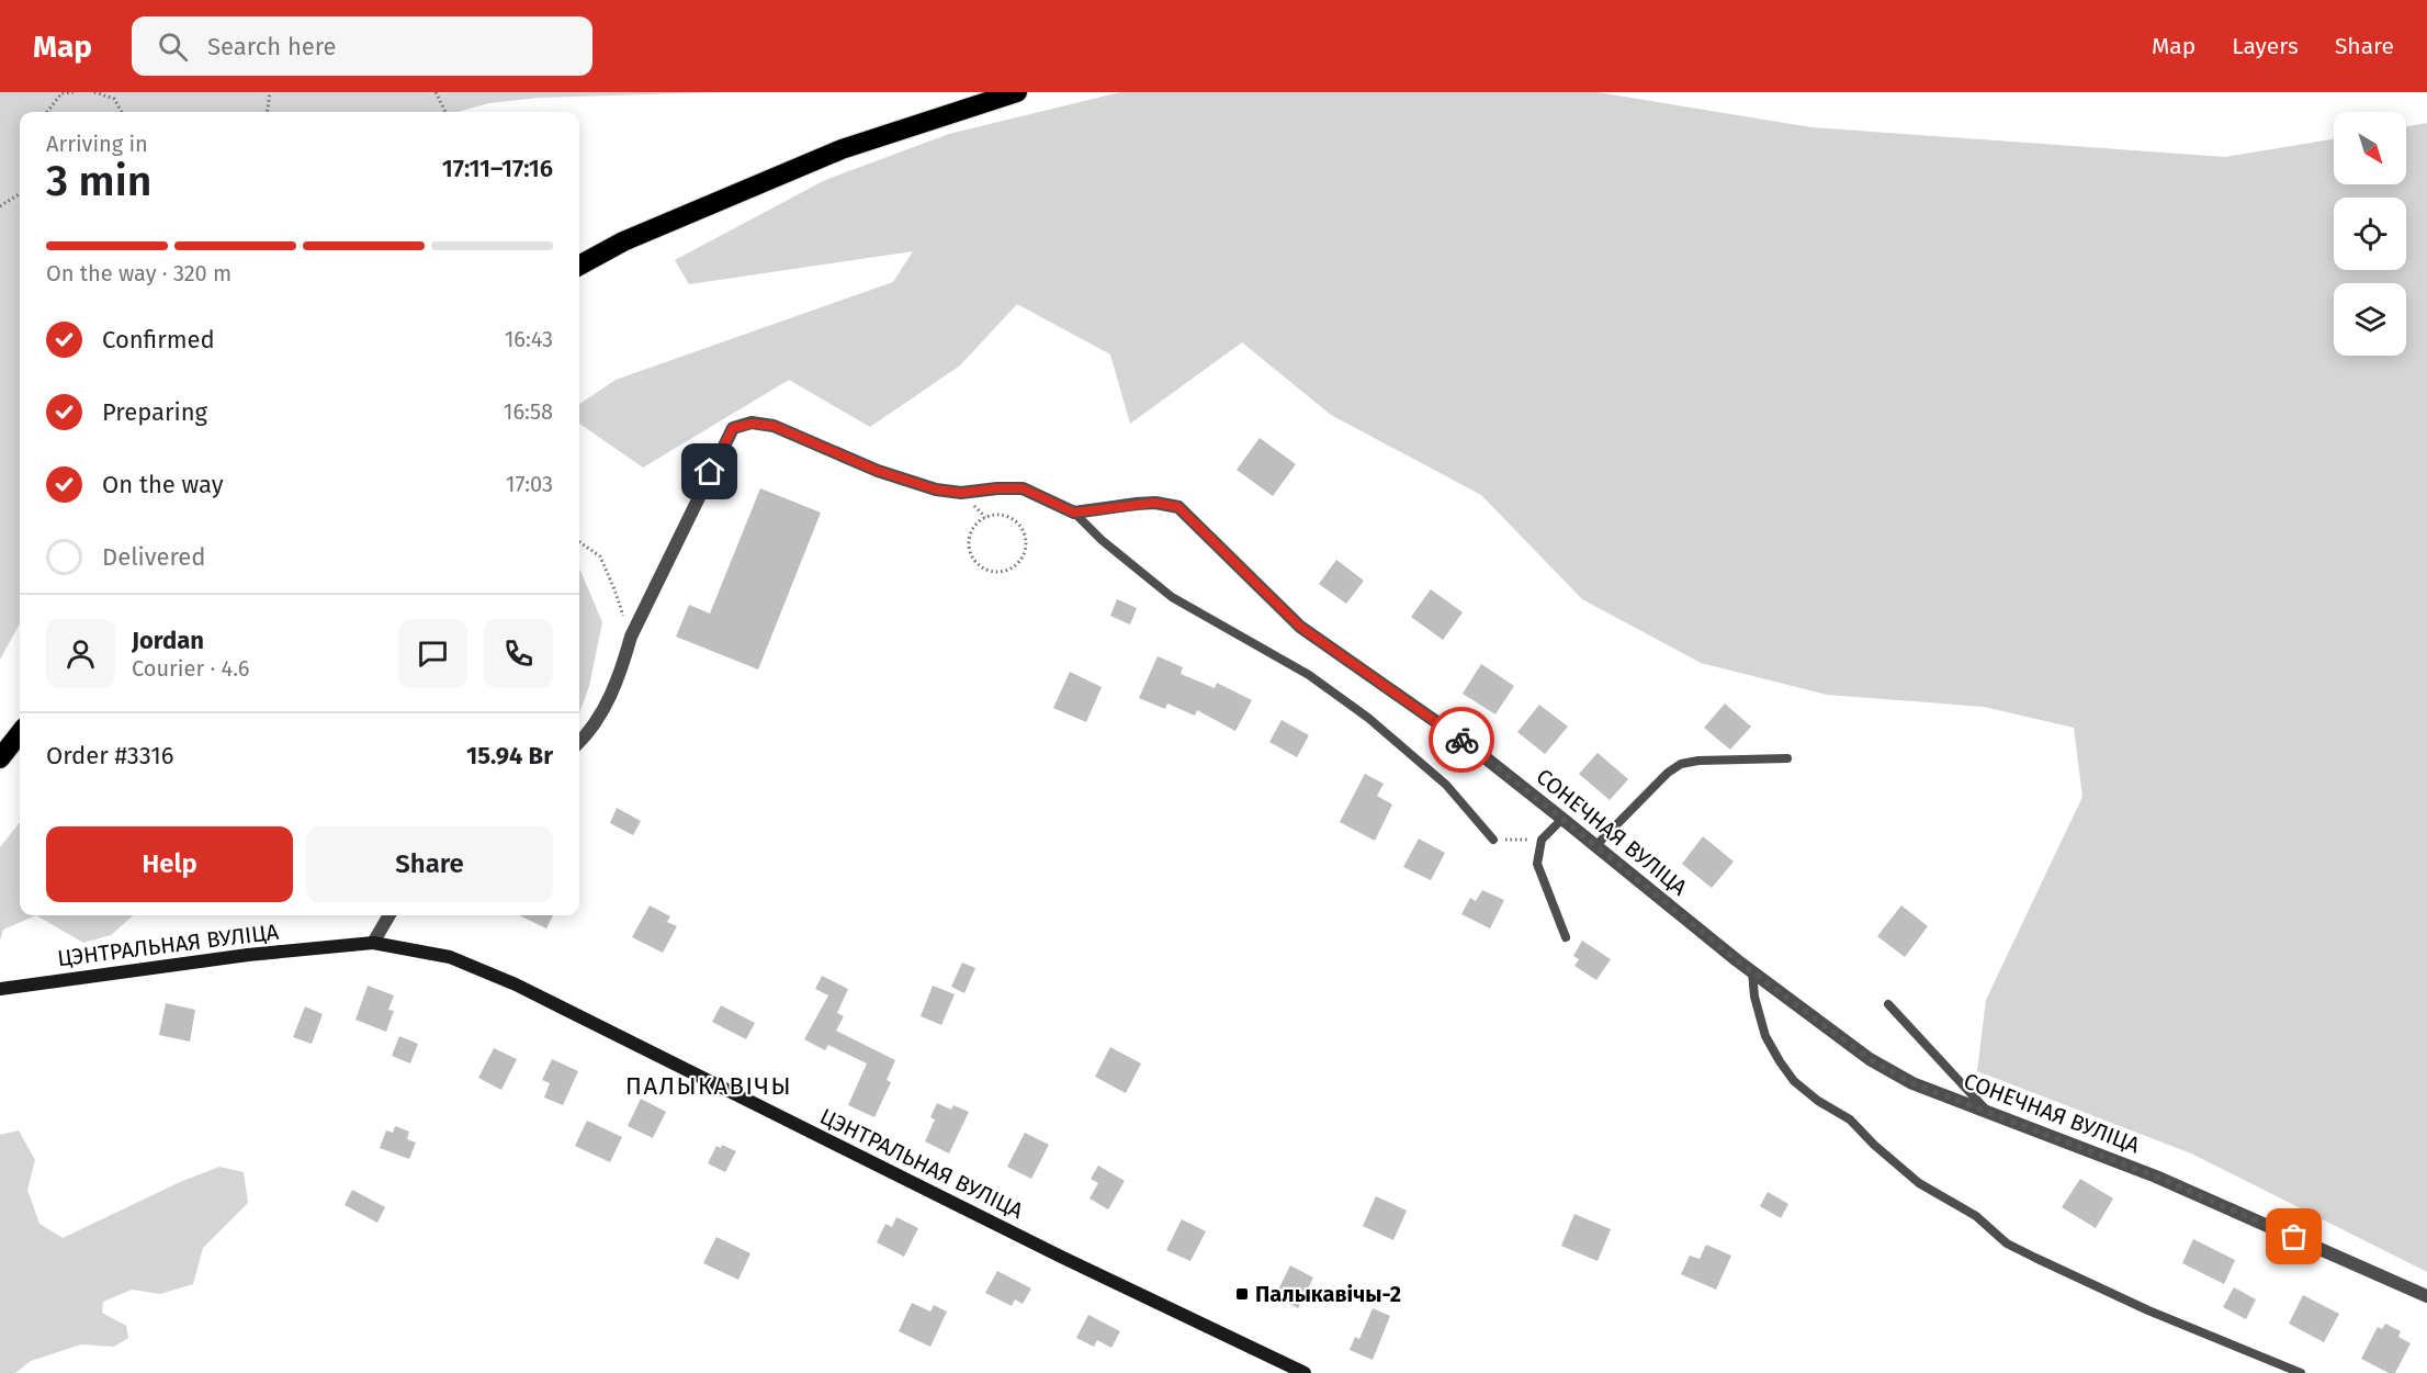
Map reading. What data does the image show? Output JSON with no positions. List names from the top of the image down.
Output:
{
  "streets": {
    "street": ["СОНЕЧНАЯ ВУЛІЦА", "ЦЭНТРАЛЬНАЯ ВУЛІЦА"]
  },
  "districts": ["ПАЛЫКАВІЧЫ"],
  "places": {
    "transit": ["Палыкавічы-2"]
  },
  "north": "bottom right",
  "page": {
    "header": "Map",
    "search": "Search here",
    "nav": ["Map", "Layers", "Share"],
    "heading": ["3 min", "Arriving in", "17:11–17:16"],
    "panel": [
      "Jordan",
      "Courier · 4.6",
      "Order #3316",
      "15.94 Br"
    ],
    "bar": "On the way · 320 m",
    "list": [
      ["Confirmed", "16:43"],
      ["Preparing", "16:58"],
      ["On the way", "17:03"],
      "Delivered"
    ],
    "buttons": ["Help", "Share"]
  }
}
